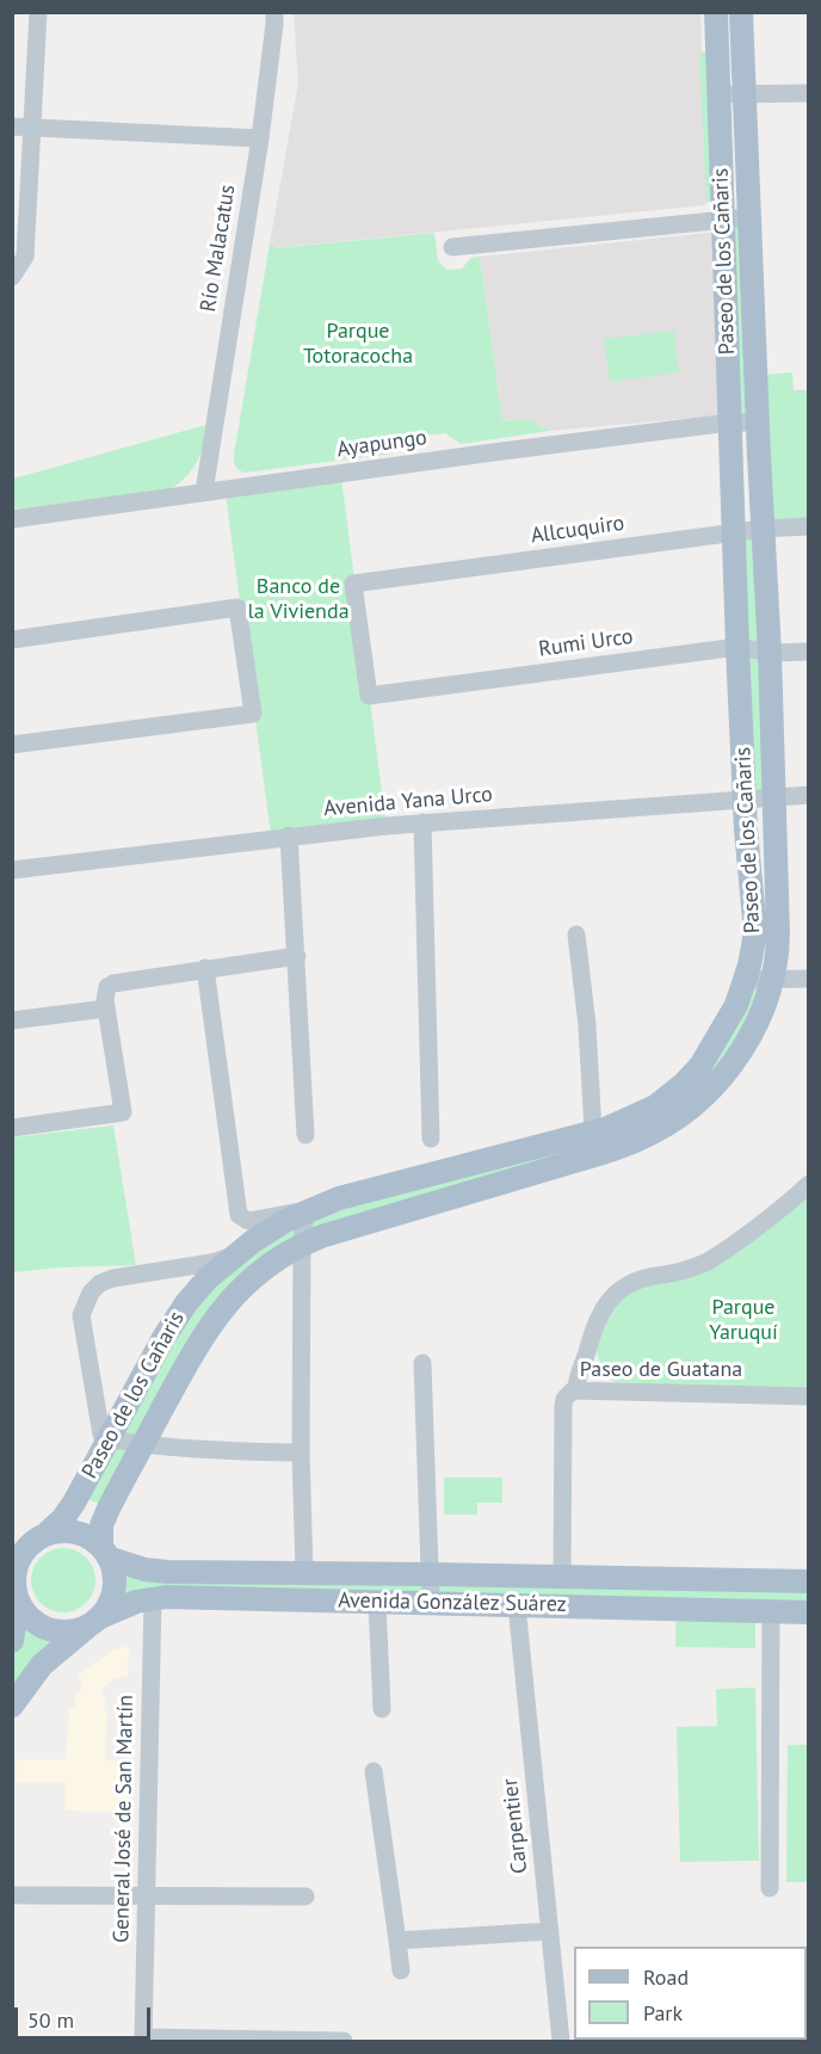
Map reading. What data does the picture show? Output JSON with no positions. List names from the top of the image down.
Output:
{
  "streets": {
    "main road": ["Paseo de los Cañaris", "Avenida González Suárez"],
    "street": [
      "Río Malacatus",
      "Ayapungo",
      "Allcuquiro",
      "Rumi Urco",
      "Avenida Yana Urco",
      "Paseo de Guatana",
      "General José de San Martín",
      "Carpentier"
    ]
  },
  "crossings": [
    ["Río Malacatus", "Ayapungo"],
    ["Paseo de los Cañaris", "Ayapungo"],
    ["Paseo de los Cañaris", "Allcuquiro"],
    ["Paseo de los Cañaris", "Rumi Urco"],
    ["Paseo de los Cañaris", "Avenida Yana Urco"],
    ["Paseo de los Cañaris", "Avenida González Suárez"],
    ["Allcuquiro", "Rumi Urco"],
    ["Paseo de Guatana", "Avenida González Suárez"],
    ["Avenida González Suárez", "General José de San Martín"],
    ["Avenida González Suárez", "Carpentier"]
  ],
  "parks": ["Parque Totoracocha", "Banco de la Vivienda", "Parque Yaruquí"],
  "legend": ["Road", "Park"],
  "scale_bar": "50 m"
}
